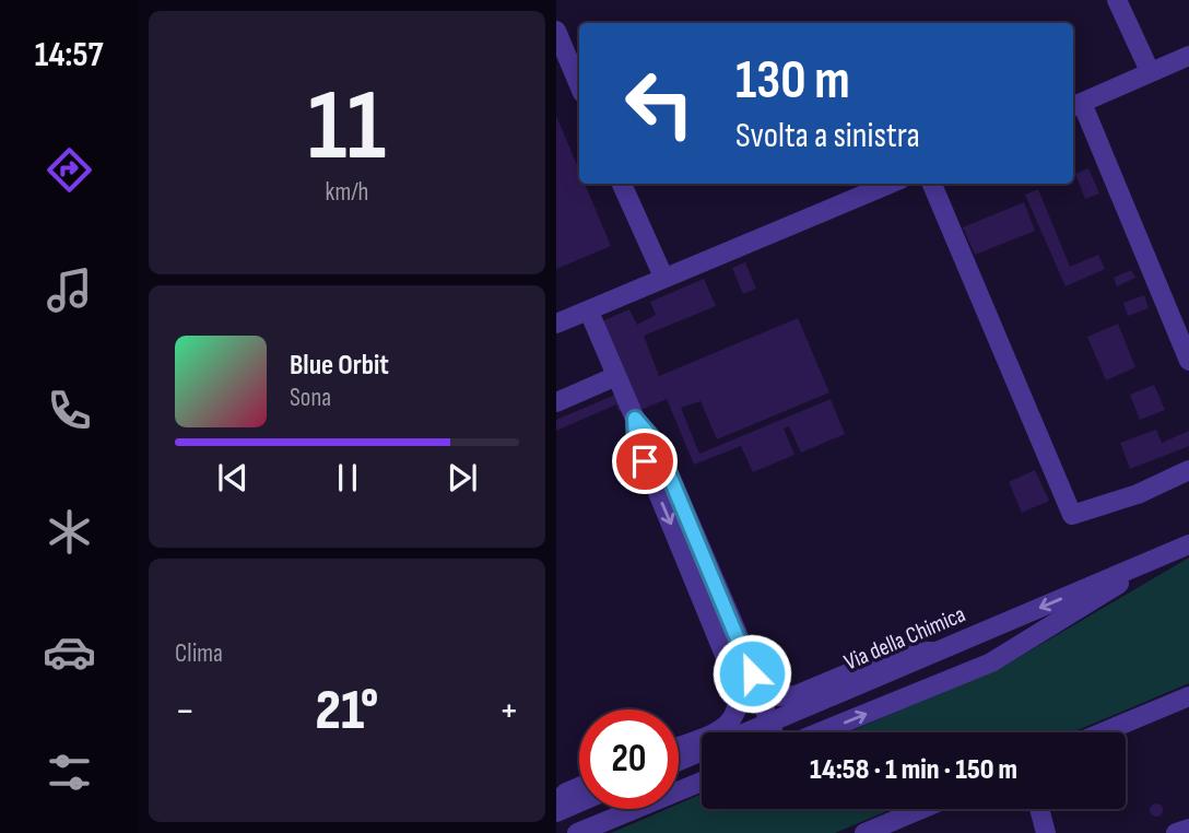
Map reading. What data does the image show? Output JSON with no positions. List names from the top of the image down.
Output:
{
  "streets": {
    "lane": ["Via della Chimica"]
  },
  "page": {
    "tabs": "14:57",
    "tile": [
      ["11", "km/h"],
      "Clima"
    ],
    "turn": ["130 m", "Svolta a sinistra"],
    "song": ["Blue Orbit", "Sona"],
    "heat": ["−", "21°", "+"],
    "limit": "20",
    "trip": "14:58 · 1 min · 150 m"
  }
}
